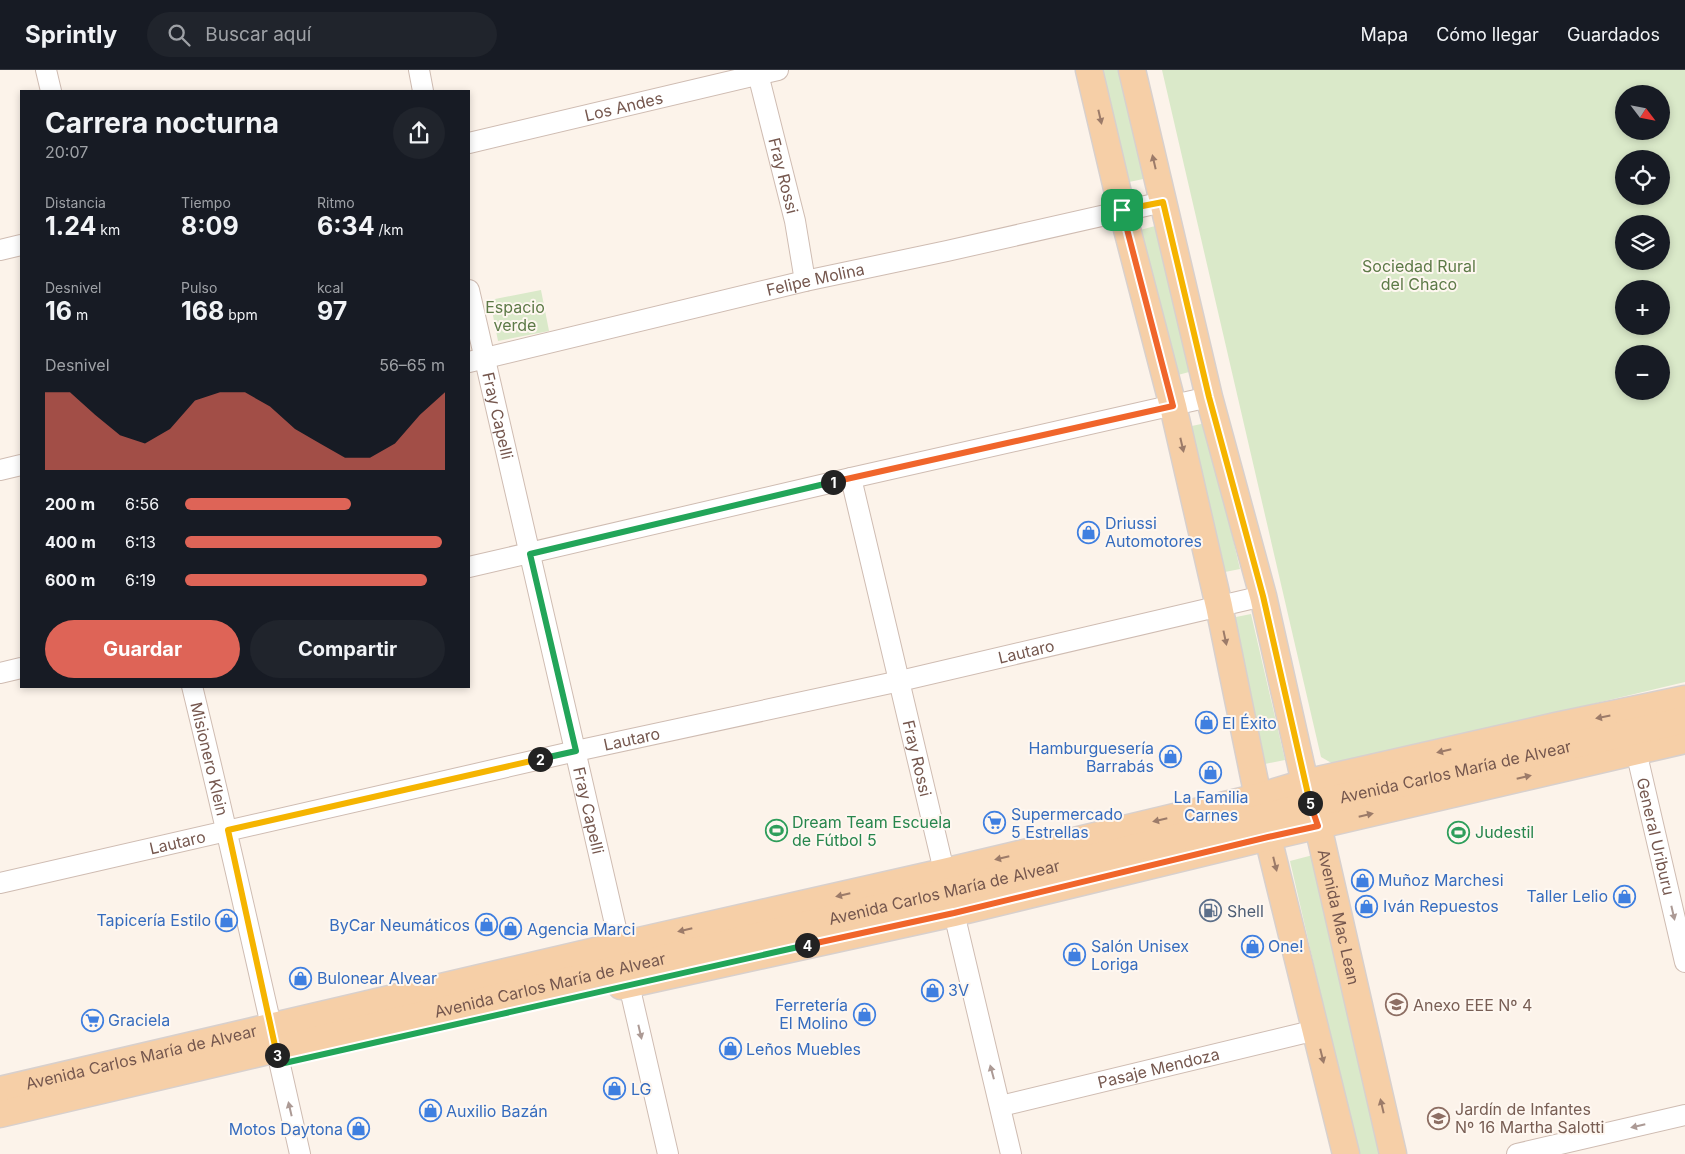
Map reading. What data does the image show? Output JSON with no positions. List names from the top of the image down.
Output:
{
  "streets": {
    "main road": ["Avenida Carlos María de Alvear", "Avenida Mac Lean"],
    "street": [
      "Los Andes",
      "Fray Rossi",
      "Felipe Molina",
      "Fray Capelli",
      "Lautaro",
      "Misionero Klein",
      "General Uriburu",
      "Pasaje Mendoza"
    ]
  },
  "crossings": [
    ["Los Andes", "Fray Rossi"],
    ["Fray Rossi", "Felipe Molina"],
    ["Fray Rossi", "Lautaro"],
    ["Fray Rossi", "Avenida Carlos María de Alvear"],
    ["Fray Rossi", "Pasaje Mendoza"],
    ["Felipe Molina", "Fray Capelli"],
    ["Felipe Molina", "Avenida Mac Lean"],
    ["Fray Capelli", "Lautaro"],
    ["Fray Capelli", "Avenida Carlos María de Alvear"],
    ["Lautaro", "Misionero Klein"],
    ["Lautaro", "Avenida Mac Lean"],
    ["Misionero Klein", "Avenida Carlos María de Alvear"],
    ["Avenida Carlos María de Alvear", "General Uriburu"],
    ["Avenida Carlos María de Alvear", "Avenida Mac Lean"]
  ],
  "one_way": ["General Uriburu"],
  "parks": ["Sociedad Rural del Chaco", "Espacio verde"],
  "places": {
    "shop": [
      "Driussi Automotores",
      "El Éxito",
      "Hamburguesería Barrabás",
      "La Familia Carnes",
      "Muñoz Marchesi",
      "Taller Lelio",
      "Iván Repuestos",
      "Tapicería Estilo",
      "ByCar Neumáticos",
      "Agencia Marci",
      "One!",
      "Salón Unisex Loriga",
      "Bulonear Alvear",
      "3V",
      "Ferretería El Molino",
      "Leños Muebles",
      "LG",
      "Auxilio Bazán",
      "Motos Daytona"
    ],
    "supermarket": ["Supermercado 5 Estrellas", "Graciela"],
    "sports": ["Dream Team Escuela de Fútbol 5", "Judestil"],
    "fuel station": ["Shell"],
    "school or university": ["Anexo EEE Nº 4", "Jardín de Infantes Nº 16 Martha Salotti"]
  },
  "north": "bottom right",
  "page": {
    "header": "Sprintly",
    "search": "Buscar aquí",
    "nav": ["Mapa", "Cómo llegar", "Guardados"],
    "map_buttons": ["+", "−"],
    "heading": ["Carrera nocturna", "20:07"],
    "stats": [
      ["Distancia", "1.24 km"],
      ["Tiempo", "8:09"],
      ["Ritmo", "6:34 /km"],
      ["Desnivel", "16 m"],
      ["Pulso", "168 bpm"],
      ["kcal", "97"]
    ],
    "chart": ["Desnivel", "56–65 m"],
    "pins": [
      "1",
      "2",
      "5",
      "4",
      "3"
    ],
    "list": [
      {
        "name": "200 m",
        "note": "6:56"
      },
      {
        "name": "400 m",
        "note": "6:13"
      },
      {
        "name": "600 m",
        "note": "6:19"
      }
    ],
    "buttons": ["Guardar", "Compartir"]
  }
}
